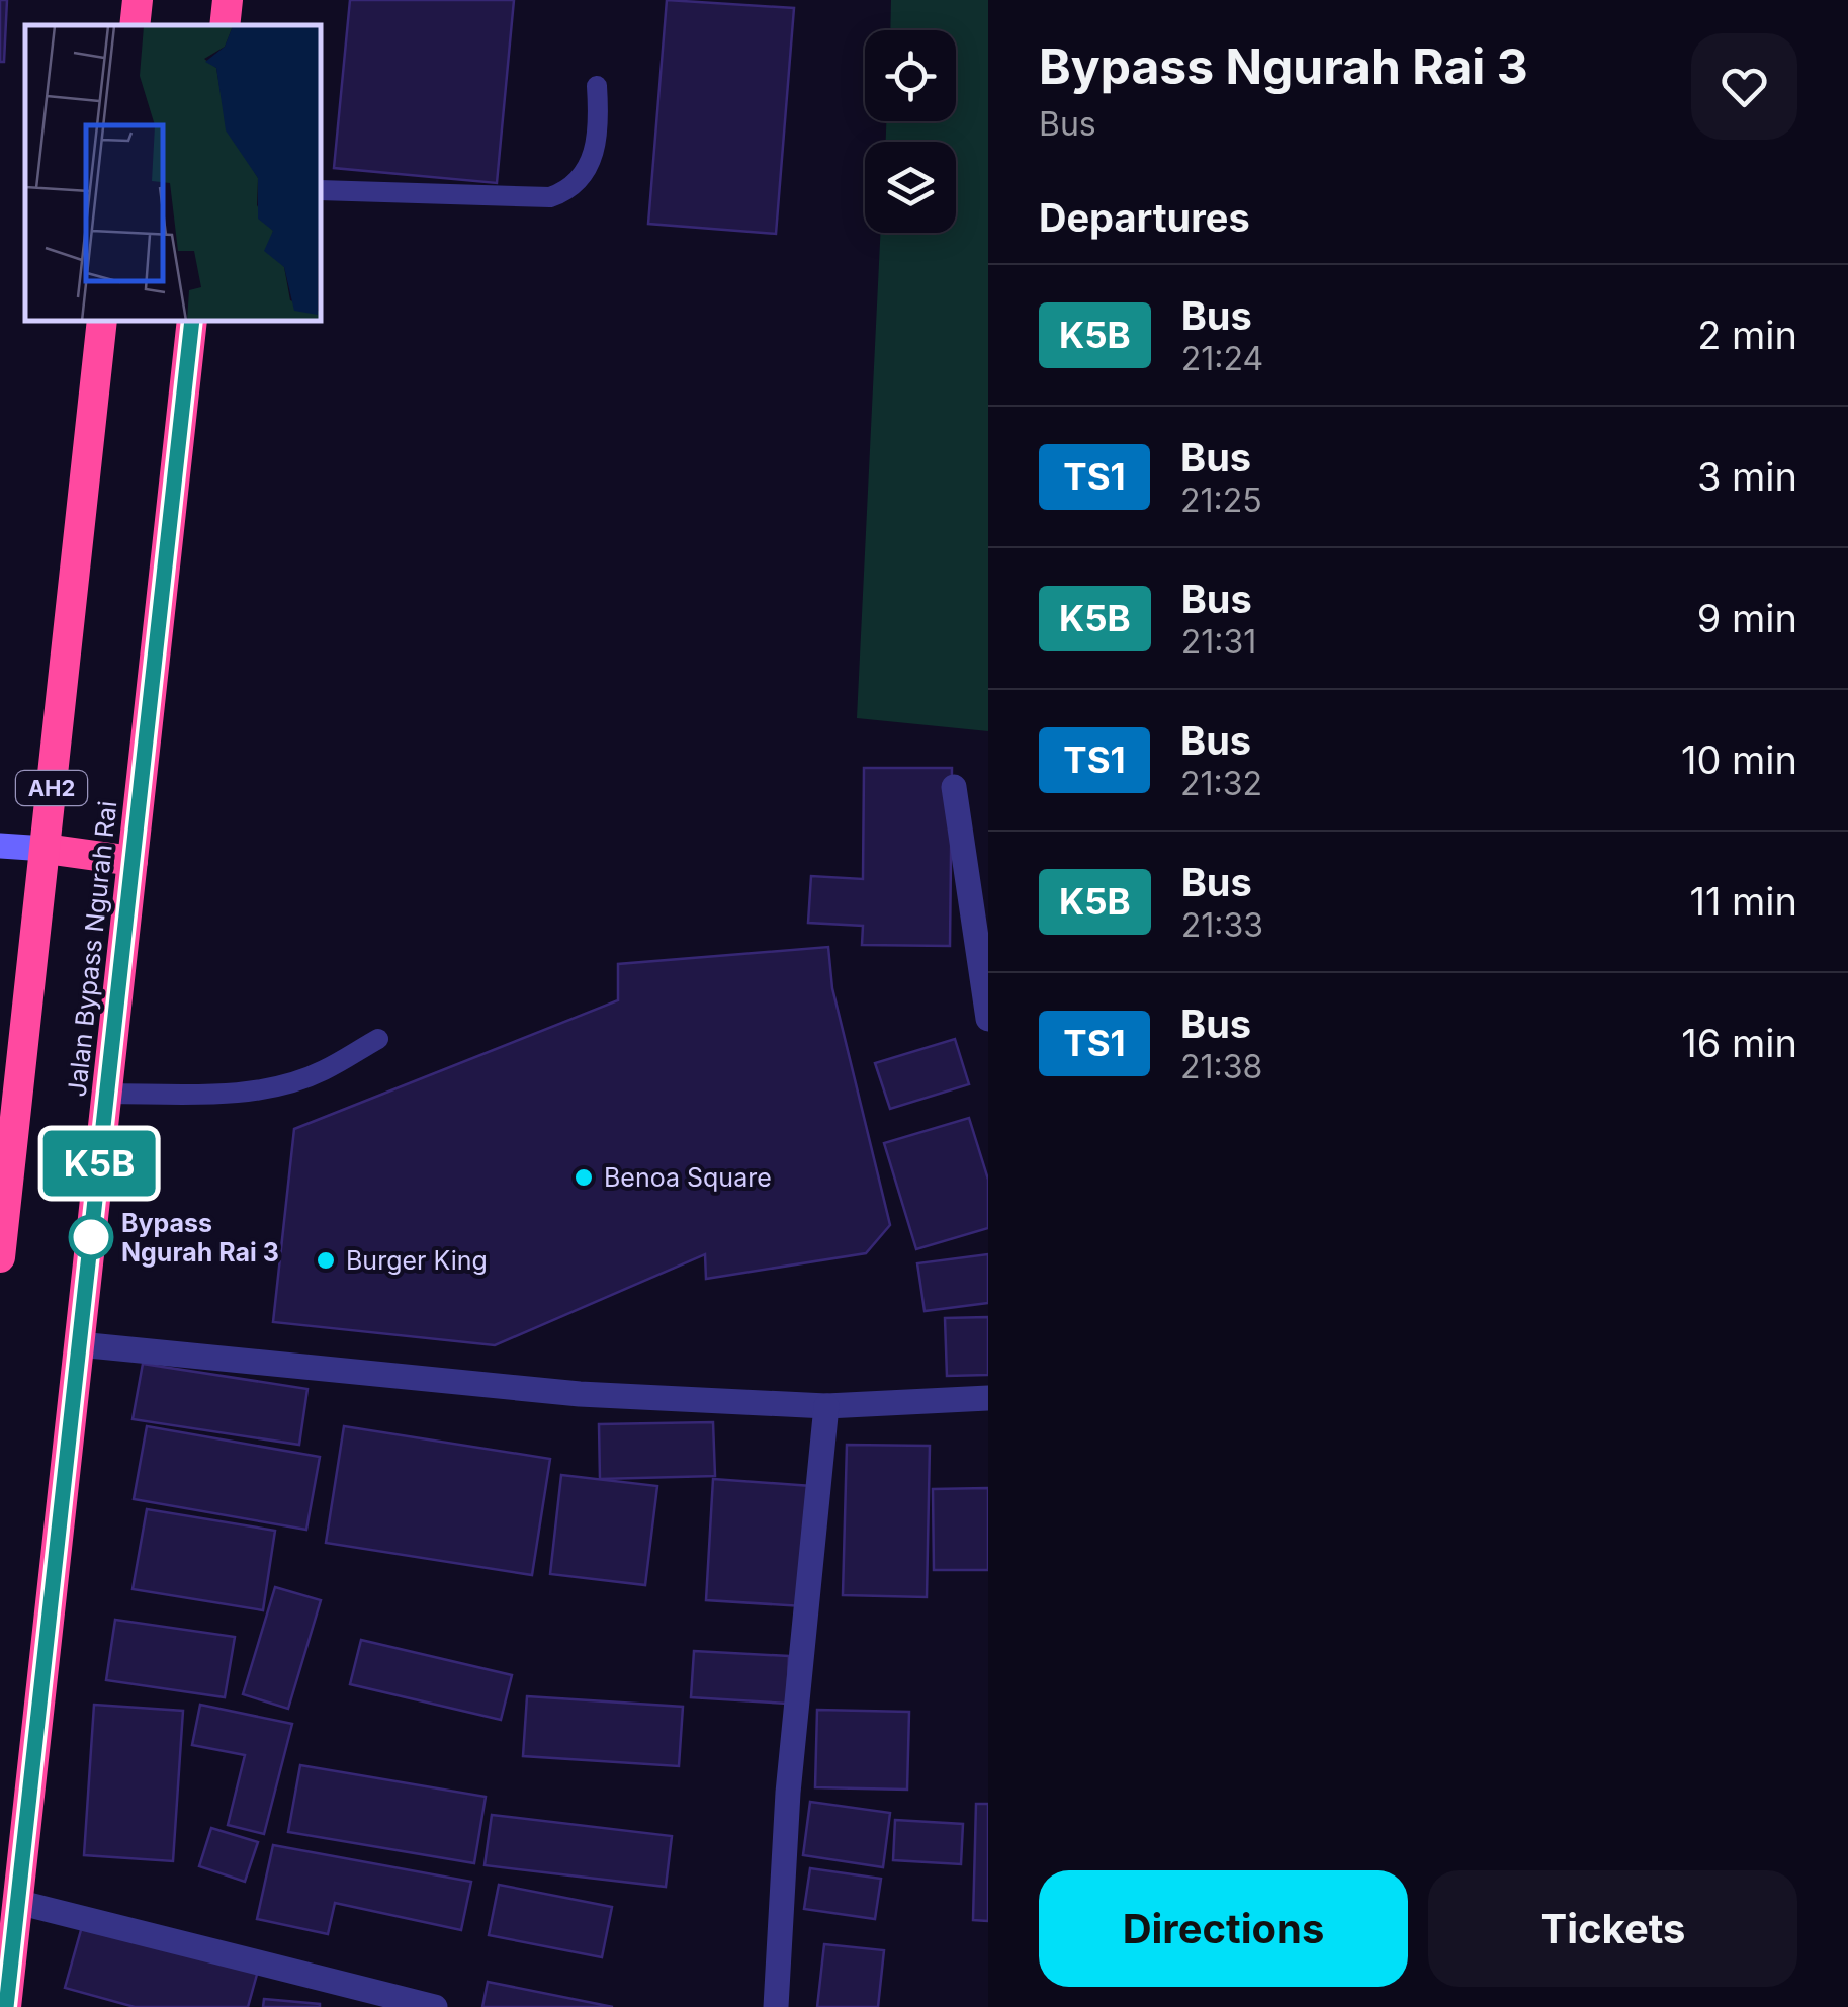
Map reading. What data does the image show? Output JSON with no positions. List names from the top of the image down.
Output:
{
  "streets": {
    "highway": ["AH2", "Jalan Bypass Ngurah Rai"]
  },
  "places": ["Benoa Square", "Bypass Ngurah Rai 3", "Burger King"],
  "lines": ["bus line K5B"],
  "page": {
    "on_map": "K5B",
    "heading": [
      ["Bypass Ngurah Rai 3", "Bus"],
      "Departures"
    ],
    "list": [
      {
        "mark": "K5B",
        "name": "Bus",
        "note": "21:24",
        "value": "2 min"
      },
      {
        "mark": "TS1",
        "name": "Bus",
        "note": "21:25",
        "value": "3 min"
      },
      {
        "mark": "K5B",
        "name": "Bus",
        "note": "21:31",
        "value": "9 min"
      },
      {
        "mark": "TS1",
        "name": "Bus",
        "note": "21:32",
        "value": "10 min"
      },
      {
        "mark": "K5B",
        "name": "Bus",
        "note": "21:33",
        "value": "11 min"
      },
      {
        "mark": "TS1",
        "name": "Bus",
        "note": "21:38",
        "value": "16 min"
      }
    ],
    "buttons": ["Directions", "Tickets"]
  }
}
